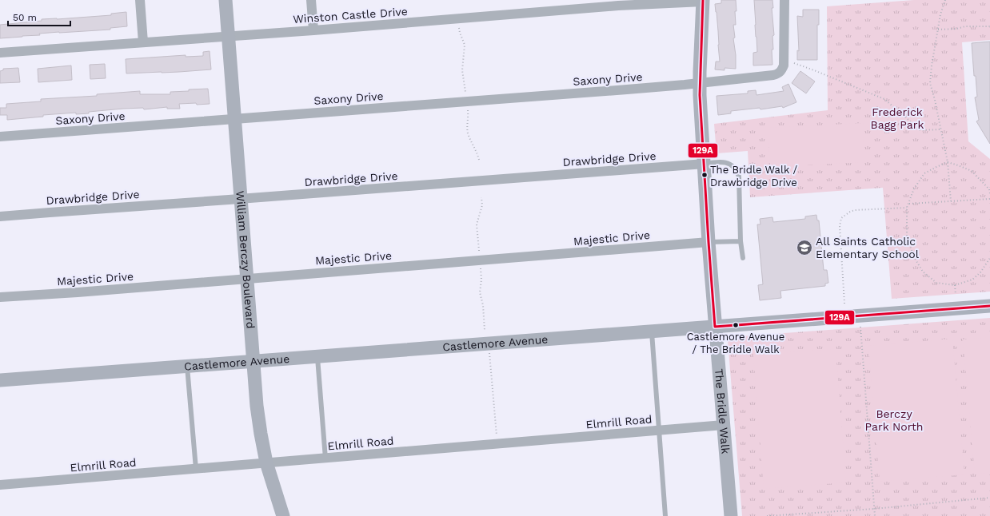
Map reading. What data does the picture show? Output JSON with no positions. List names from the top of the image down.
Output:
{
  "streets": {
    "street": [
      "Winston Castle Drive",
      "Saxony Drive",
      "Drawbridge Drive",
      "Majestic Drive",
      "William Berczy Boulevard",
      "Castlemore Avenue",
      "The Bridle Walk",
      "Elmrill Road"
    ]
  },
  "crossings": [
    ["Winston Castle Drive", "William Berczy Boulevard"],
    ["Winston Castle Drive", "The Bridle Walk"],
    ["Saxony Drive", "William Berczy Boulevard"],
    ["Saxony Drive", "The Bridle Walk"],
    ["Drawbridge Drive", "William Berczy Boulevard"],
    ["Drawbridge Drive", "The Bridle Walk"],
    ["Majestic Drive", "William Berczy Boulevard"],
    ["Majestic Drive", "The Bridle Walk"],
    ["William Berczy Boulevard", "Castlemore Avenue"],
    ["William Berczy Boulevard", "Elmrill Road"],
    ["Castlemore Avenue", "The Bridle Walk"],
    ["The Bridle Walk", "Elmrill Road"]
  ],
  "parks": ["Frederick Bagg Park", "Berczy Park North"],
  "places": {
    "other": ["The Bridle Walk / Drawbridge Drive", "Castlemore Avenue / The Bridle Walk"],
    "school or university": ["All Saints Catholic Elementary School"]
  },
  "lines": ["transit line 129A"],
  "scale_bar": "50 m"
}
